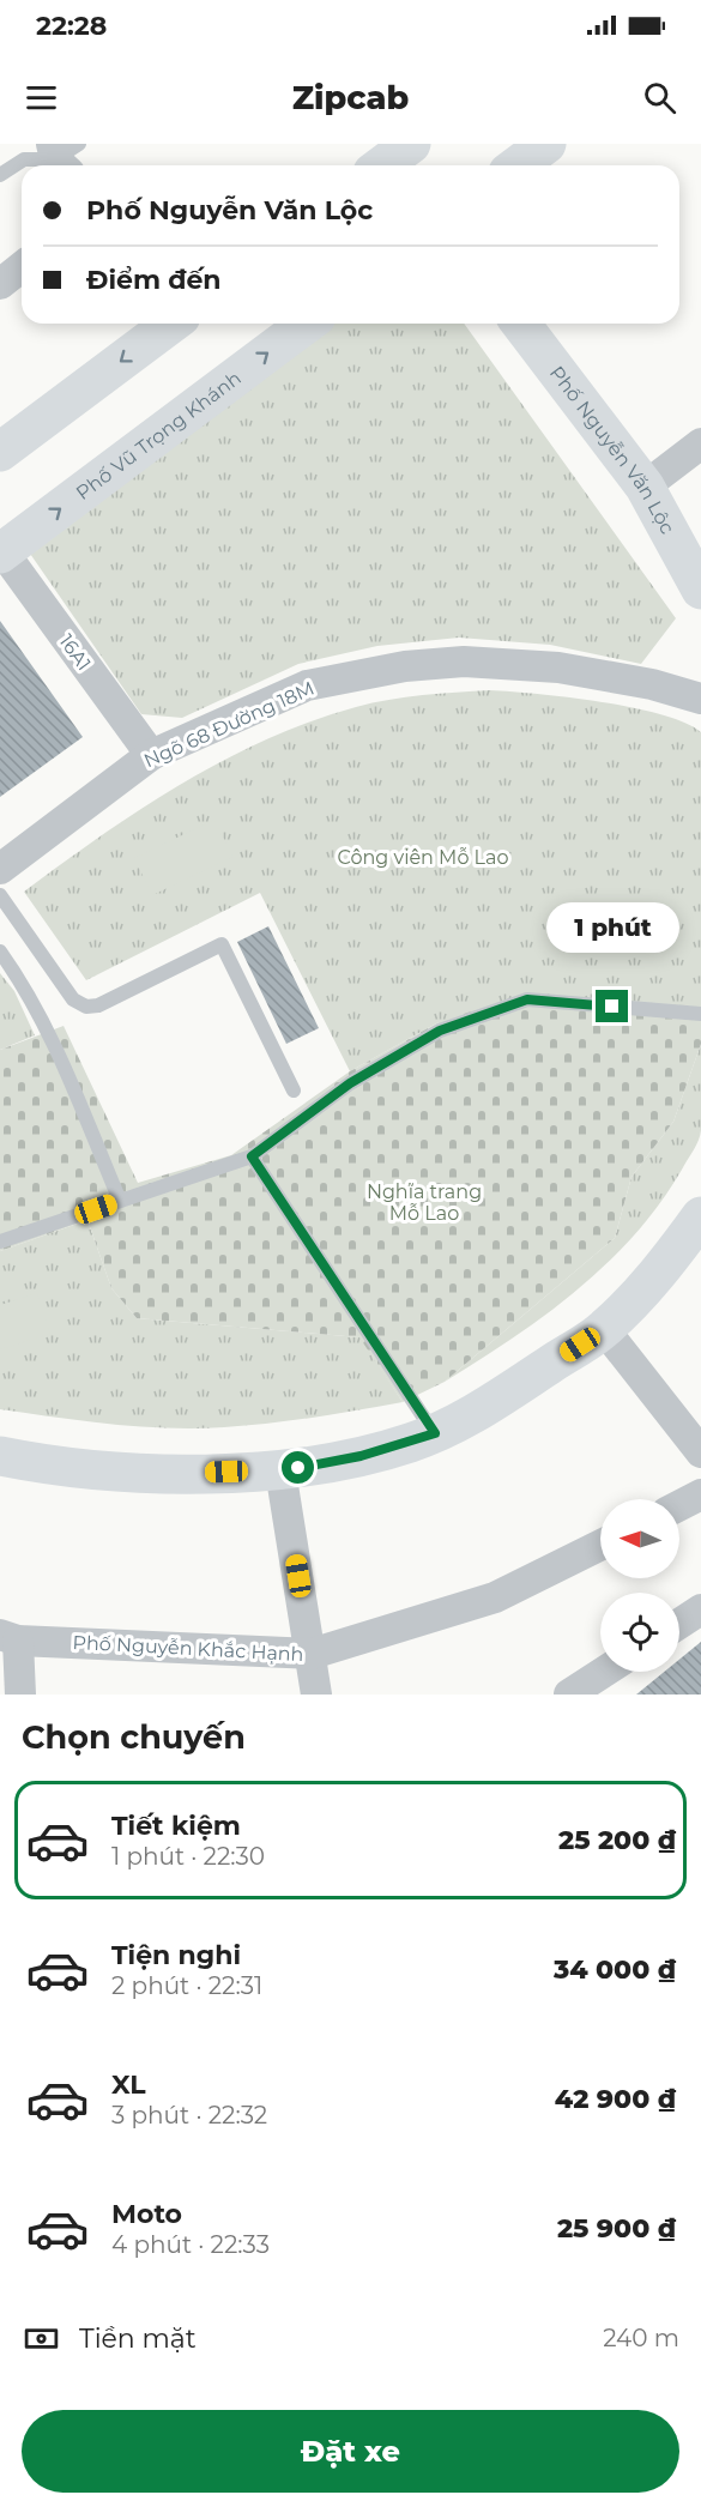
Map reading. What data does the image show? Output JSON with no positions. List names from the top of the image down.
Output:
{
  "streets": {
    "street": [
      "Phố Vũ Trọng Khánh",
      "Phố Nguyễn Văn Lộc",
      "16A1",
      "Ngõ 68 Đường 18M",
      "Phố Nguyễn Khắc Hạnh"
    ]
  },
  "crossings": [
    ["Phố Vũ Trọng Khánh", "16A1"],
    ["16A1", "Ngõ 68 Đường 18M"]
  ],
  "parks": ["Công viên Mỗ Lao", "Nghĩa trang Mỗ Lao"],
  "north": "left",
  "page": {
    "status": "22:28",
    "header": "Zipcab",
    "banner": ["Phố Nguyễn Văn Lộc", "Điểm đến"],
    "bubble": "1 phút",
    "heading": "Chọn chuyến",
    "list": [
      {
        "name": "Tiết kiệm",
        "note": "1 phút · 22:30",
        "value": "25 200 ₫"
      },
      {
        "name": "Tiện nghi",
        "note": "2 phút · 22:31",
        "value": "34 000 ₫"
      },
      {
        "name": "XL",
        "note": "3 phút · 22:32",
        "value": "42 900 ₫"
      },
      {
        "name": "Moto",
        "note": "4 phút · 22:33",
        "value": "25 900 ₫"
      }
    ],
    "pay": ["Tiền mặt", "240 m"],
    "buttons": "Đặt xe"
  }
}
